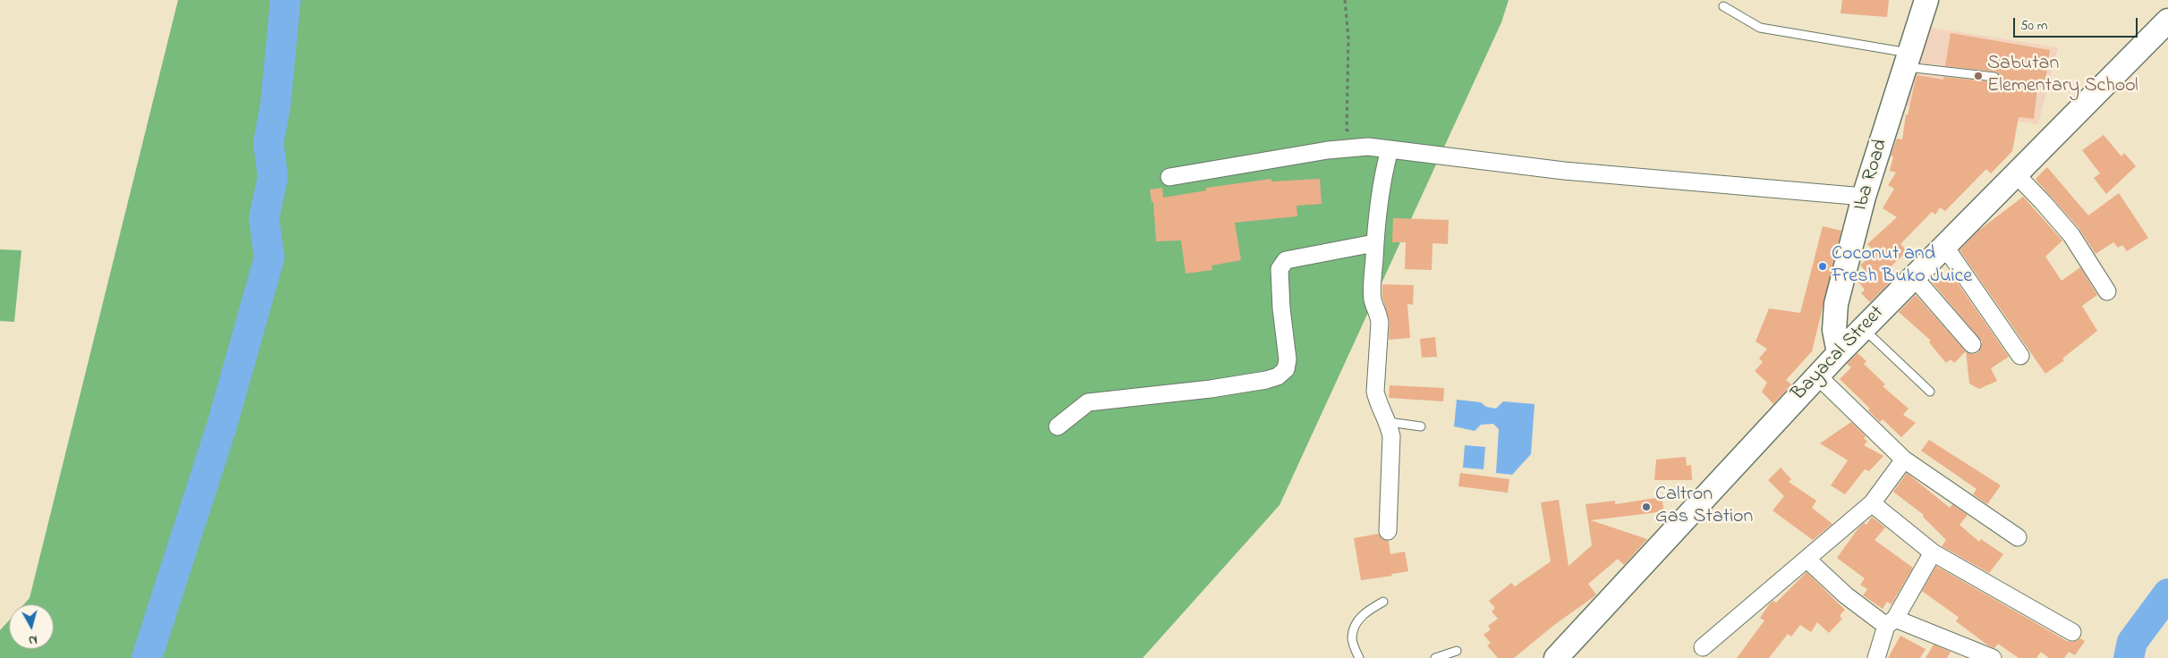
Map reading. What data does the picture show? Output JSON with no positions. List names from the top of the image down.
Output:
{
  "streets": {
    "main road": ["Iba Road", "Bayacal Street"]
  },
  "crossings": [
    ["Iba Road", "Bayacal Street"]
  ],
  "places": ["Sabutan Elementary School", "Coconut and Fresh Buko Juice", "Caltron Gas Station"],
  "scale_bar": "50 m",
  "north": "bottom"
}
